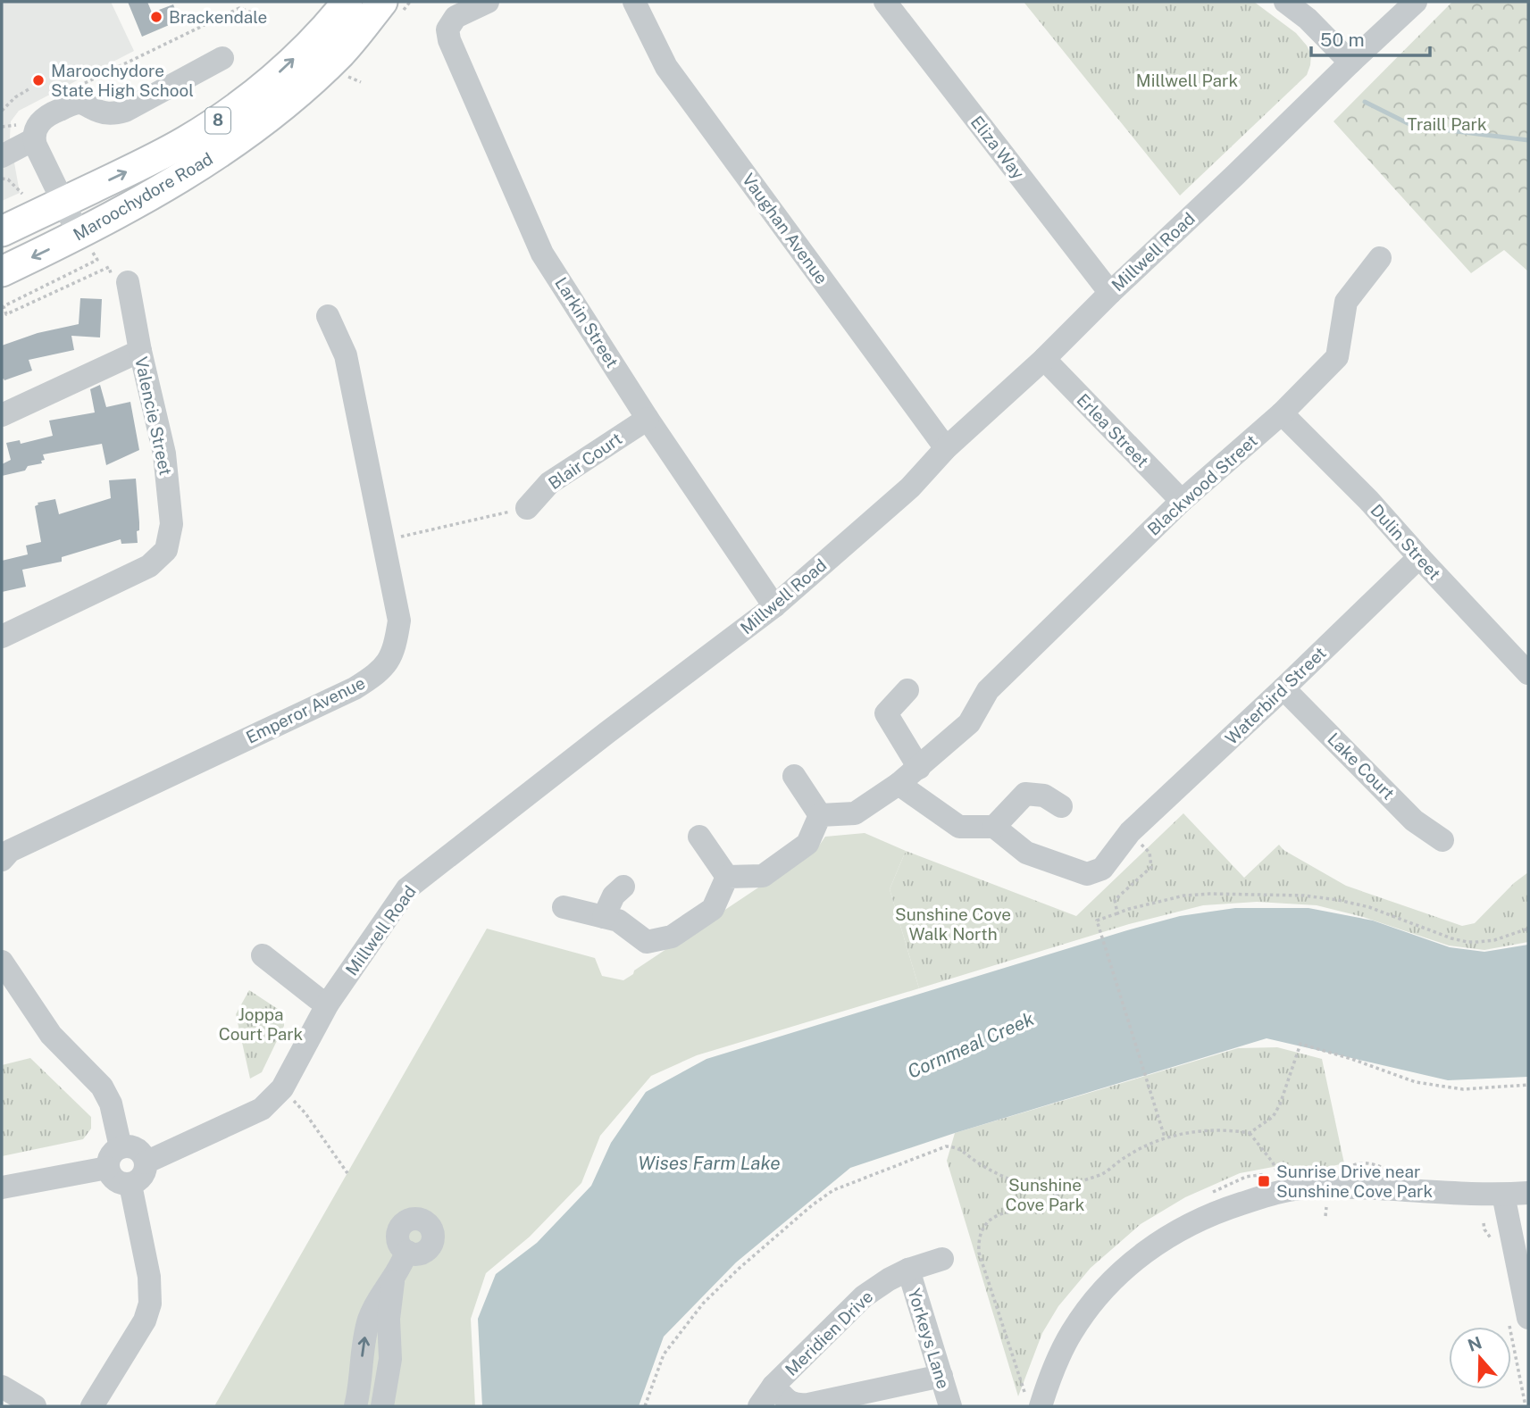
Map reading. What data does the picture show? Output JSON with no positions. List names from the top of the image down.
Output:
{
  "streets": {
    "main road": ["8", "Maroochydore Road"],
    "street": [
      "Eliza Way",
      "Vaughan Avenue",
      "Millwell Road",
      "Larkin Street",
      "Valencie Street",
      "Erlea Street",
      "Blair Court",
      "Blackwood Street",
      "Dulin Street",
      "Waterbird Street",
      "Emperor Avenue",
      "Lake Court",
      "Meridien Drive",
      "Yorkeys Lane"
    ]
  },
  "crossings": [
    ["Eliza Way", "Millwell Road"],
    ["Vaughan Avenue", "Millwell Road"],
    ["Millwell Road", "Larkin Street"],
    ["Millwell Road", "Erlea Street"],
    ["Larkin Street", "Blair Court"],
    ["Erlea Street", "Blackwood Street"],
    ["Blackwood Street", "Dulin Street"],
    ["Dulin Street", "Waterbird Street"],
    ["Waterbird Street", "Lake Court"],
    ["Meridien Drive", "Yorkeys Lane"]
  ],
  "water": ["Cornmeal Creek", "Wises Farm Lake"],
  "parks": [
    "Millwell Park",
    "Traill Park",
    "Sunshine Cove Walk North",
    "Joppa Court Park",
    "Sunshine Cove Park"
  ],
  "places": {
    "other": ["Brackendale", "Maroochydore State High School"],
    "transit": ["Sunrise Drive near Sunshine Cove Park"]
  },
  "scale_bar": "50 m",
  "north": "top"
}
